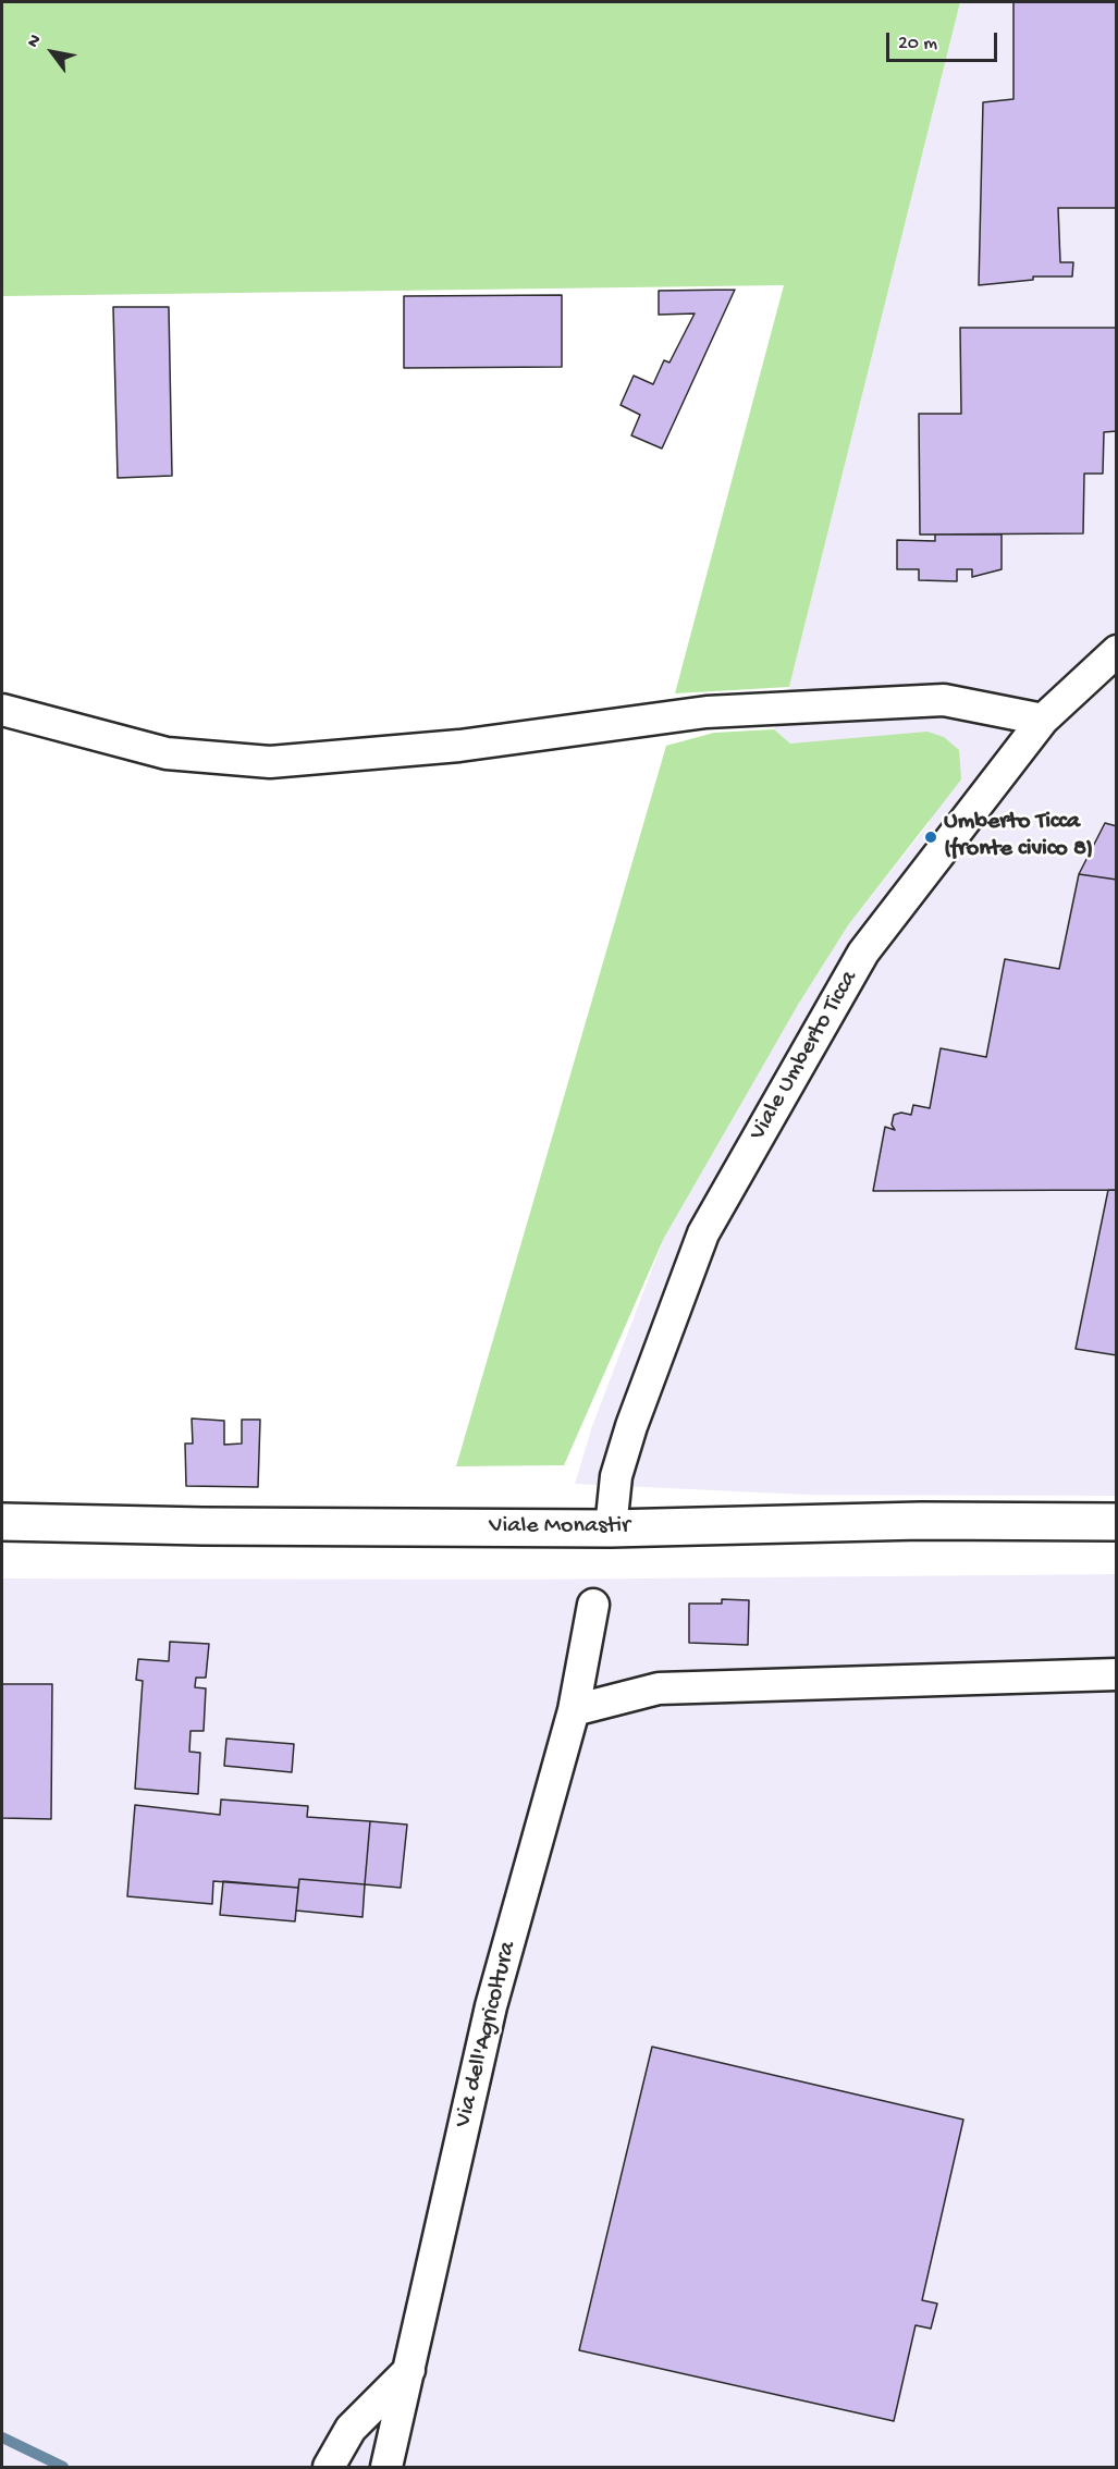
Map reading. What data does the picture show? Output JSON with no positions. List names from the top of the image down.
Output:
{
  "streets": {
    "main road": ["Viale Monastir"],
    "street": ["Viale Umberto Ticca", "Via dell'Agricoltura"]
  },
  "crossings": [
    ["Viale Umberto Ticca", "Viale Monastir"]
  ],
  "places": ["Umberto Ticca (fronte civico 8)"],
  "scale_bar": "20 m",
  "north": "top left"
}
